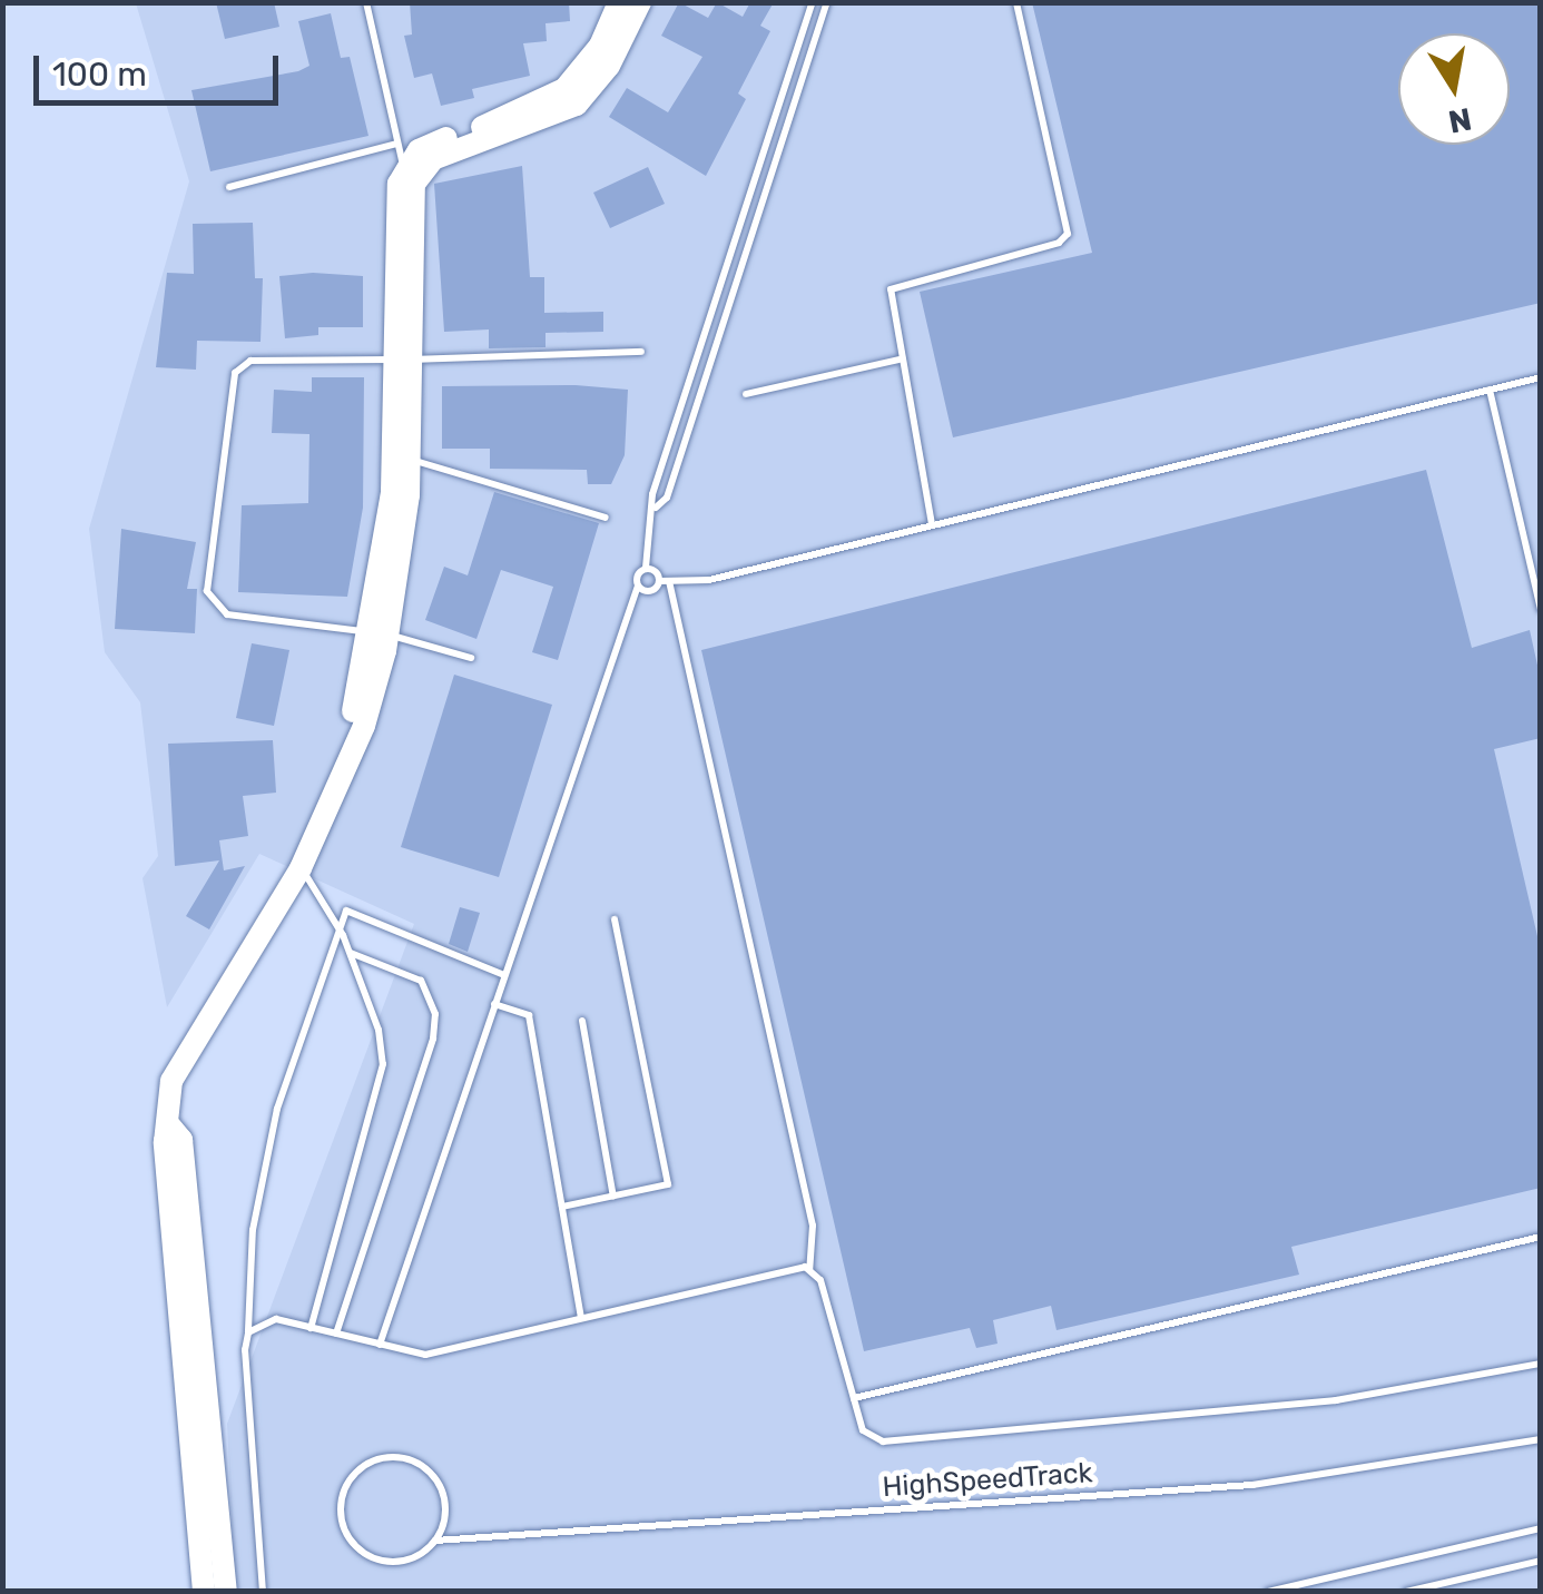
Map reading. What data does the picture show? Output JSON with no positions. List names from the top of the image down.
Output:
{
  "streets": {
    "lane": ["HighSpeedTrack"]
  },
  "scale_bar": "100 m",
  "north": "bottom"
}
